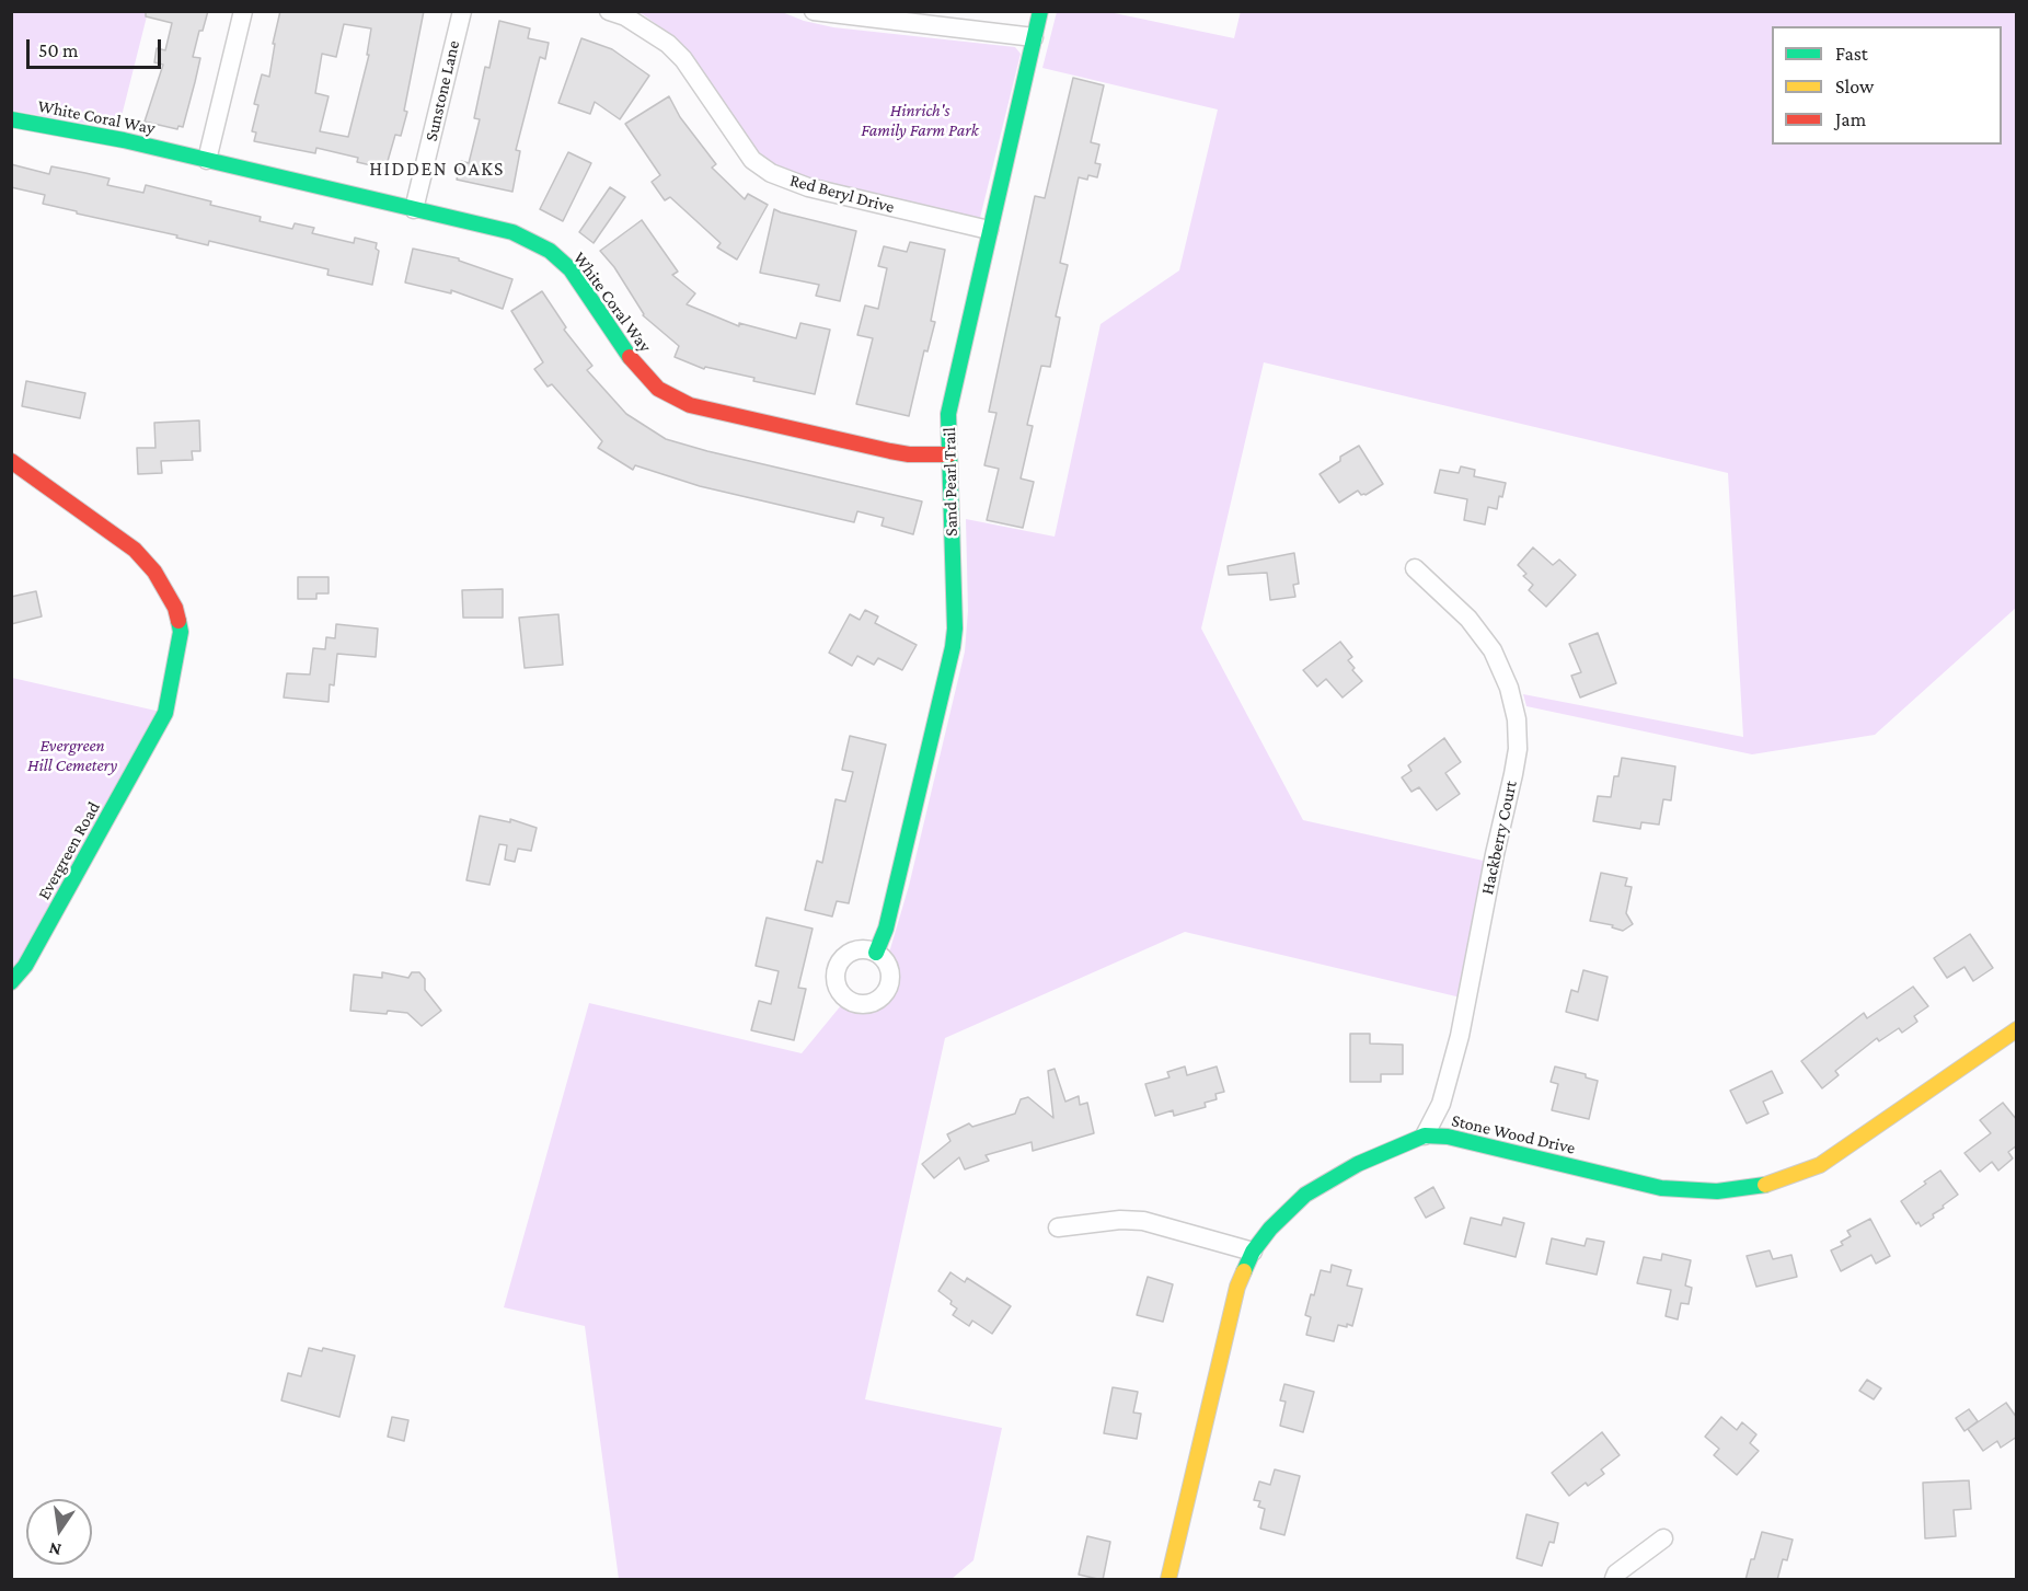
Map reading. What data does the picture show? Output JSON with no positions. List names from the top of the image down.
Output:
{
  "streets": {
    "street": [
      "Sunstone Lane",
      "White Coral Way",
      "Red Beryl Drive",
      "Sand Pearl Trail",
      "Hackberry Court",
      "Evergreen Road",
      "Stone Wood Drive"
    ]
  },
  "crossings": [
    ["Sunstone Lane", "White Coral Way"],
    ["White Coral Way", "Sand Pearl Trail"],
    ["Red Beryl Drive", "Sand Pearl Trail"],
    ["Hackberry Court", "Stone Wood Drive"]
  ],
  "districts": ["HIDDEN OAKS"],
  "parks": ["Hinrich's Family Farm Park", "Evergreen Hill Cemetery"],
  "legend": ["Fast", "Slow", "Jam"],
  "scale_bar": "50 m",
  "north": "bottom"
}
